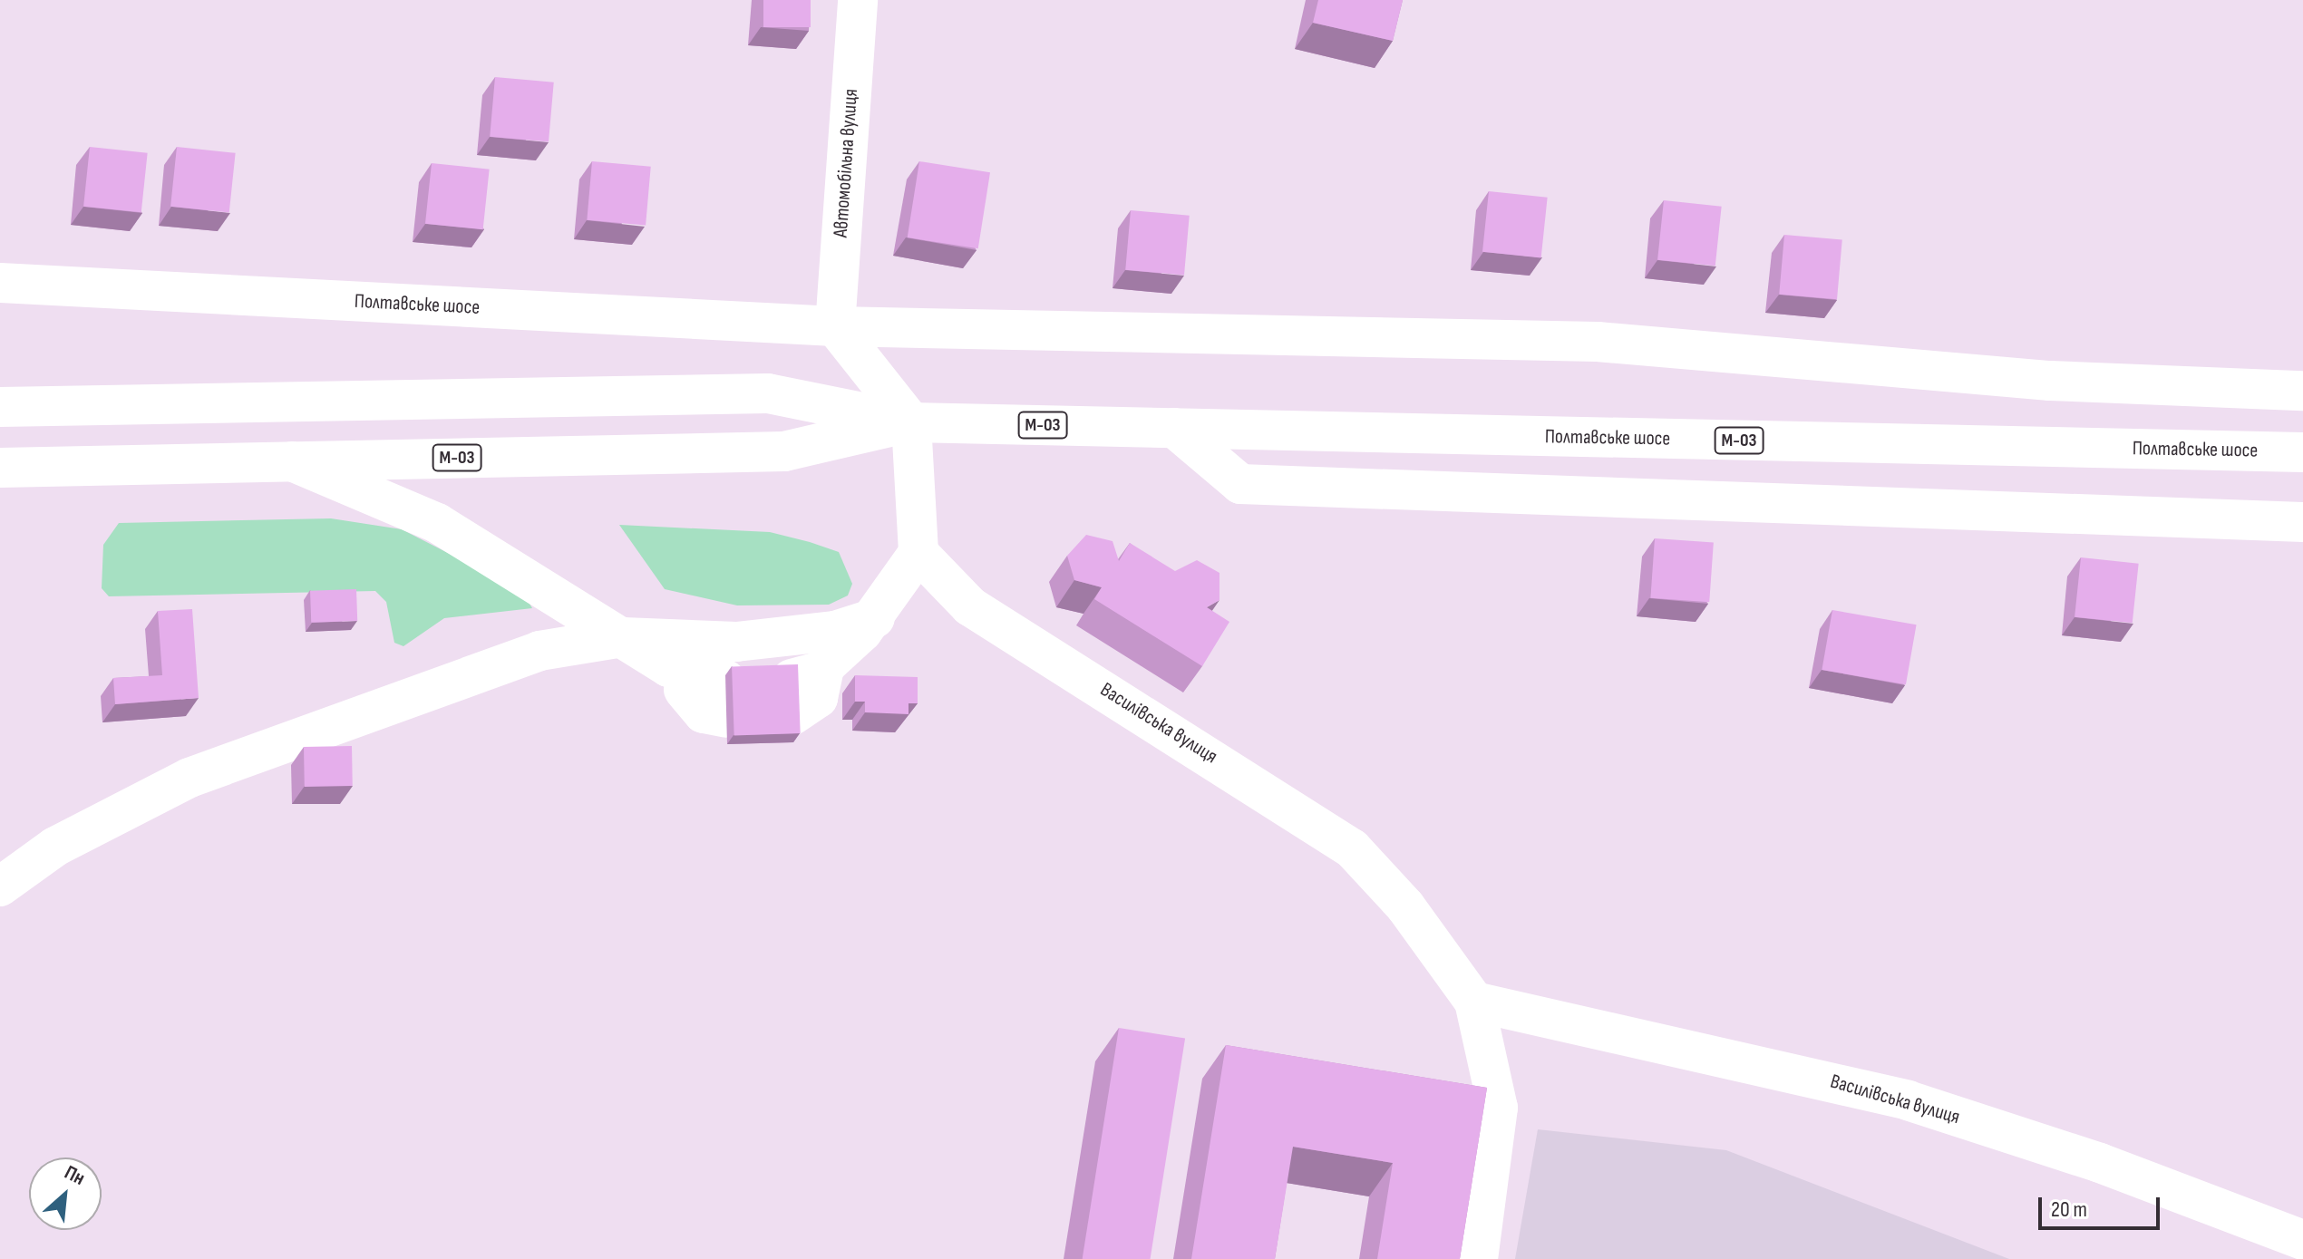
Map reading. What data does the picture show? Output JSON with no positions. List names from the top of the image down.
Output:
{
  "streets": {
    "main road": [
      "Автомобільна вулиця",
      "Полтавське шосе",
      "М-03",
      "Василівська вулиця"
    ]
  },
  "crossings": [
    ["Автомобільна вулиця", "Полтавське шосе"],
    ["Полтавське шосе", "М-03"]
  ],
  "scale_bar": "20 m",
  "north": "top right"
}
